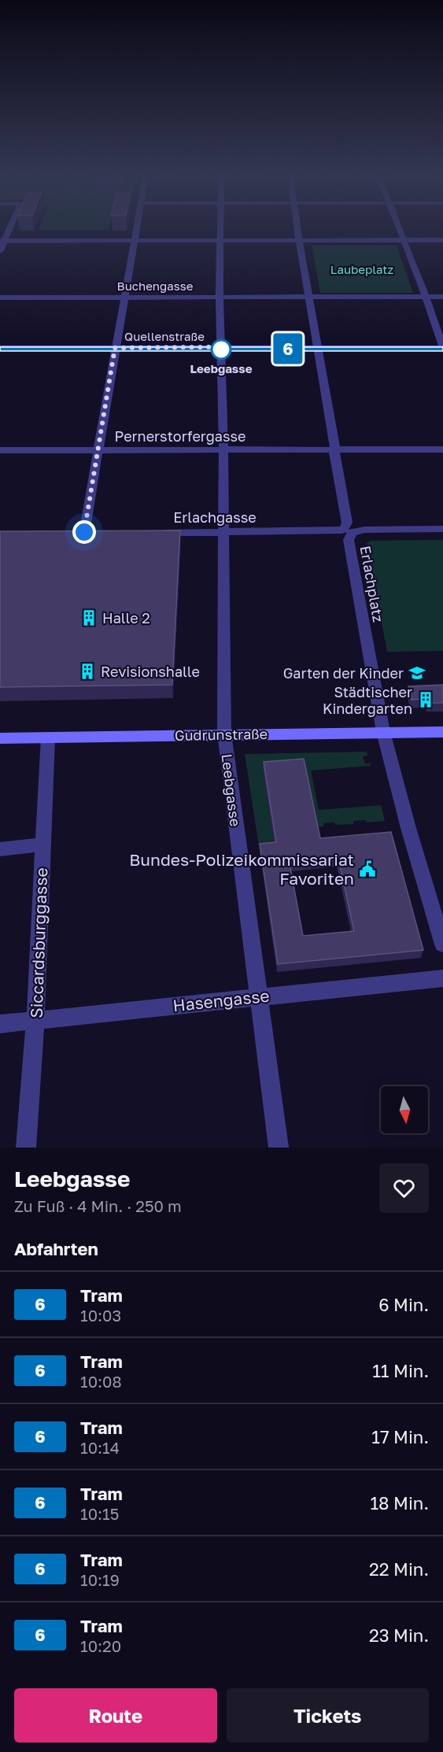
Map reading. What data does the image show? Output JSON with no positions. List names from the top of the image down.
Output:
{
  "streets": {
    "street": [
      "Buchengasse",
      "Quellenstraße",
      "Pernerstorfergasse",
      "Erlachgasse",
      "Erlachplatz",
      "Gudrunstraße",
      "Leebgasse",
      "Siccardsburggasse",
      "Hasengasse"
    ]
  },
  "crossings": [
    ["Buchengasse", "Leebgasse"],
    ["Quellenstraße", "Leebgasse"],
    ["Pernerstorfergasse", "Erlachgasse"],
    ["Pernerstorfergasse", "Leebgasse"],
    ["Erlachgasse", "Leebgasse"],
    ["Erlachplatz", "Gudrunstraße"],
    ["Gudrunstraße", "Leebgasse"],
    ["Gudrunstraße", "Siccardsburggasse"],
    ["Leebgasse", "Hasengasse"],
    ["Siccardsburggasse", "Hasengasse"]
  ],
  "parks": ["Laubeplatz"],
  "places": {
    "other": ["Leebgasse"],
    "building": ["Halle 2", "Revisionshalle", "Städtischer Kindergarten"],
    "school or university": ["Garten der Kinder"],
    "public building": ["Bundes-Polizeikommissariat Favoriten"]
  },
  "lines": ["tram line 6"],
  "north": "bottom",
  "page": {
    "on_map": "6",
    "heading": [
      ["Leebgasse", "Zu Fuß · 4 Min. · 250 m"],
      "Abfahrten"
    ],
    "list": [
      {
        "mark": "6",
        "name": "Tram",
        "note": "10:03",
        "value": "6 Min."
      },
      {
        "mark": "6",
        "name": "Tram",
        "note": "10:08",
        "value": "11 Min."
      },
      {
        "mark": "6",
        "name": "Tram",
        "note": "10:14",
        "value": "17 Min."
      },
      {
        "mark": "6",
        "name": "Tram",
        "note": "10:15",
        "value": "18 Min."
      },
      {
        "mark": "6",
        "name": "Tram",
        "note": "10:19",
        "value": "22 Min."
      },
      {
        "mark": "6",
        "name": "Tram",
        "note": "10:20",
        "value": "23 Min."
      }
    ],
    "buttons": ["Route", "Tickets"]
  }
}
